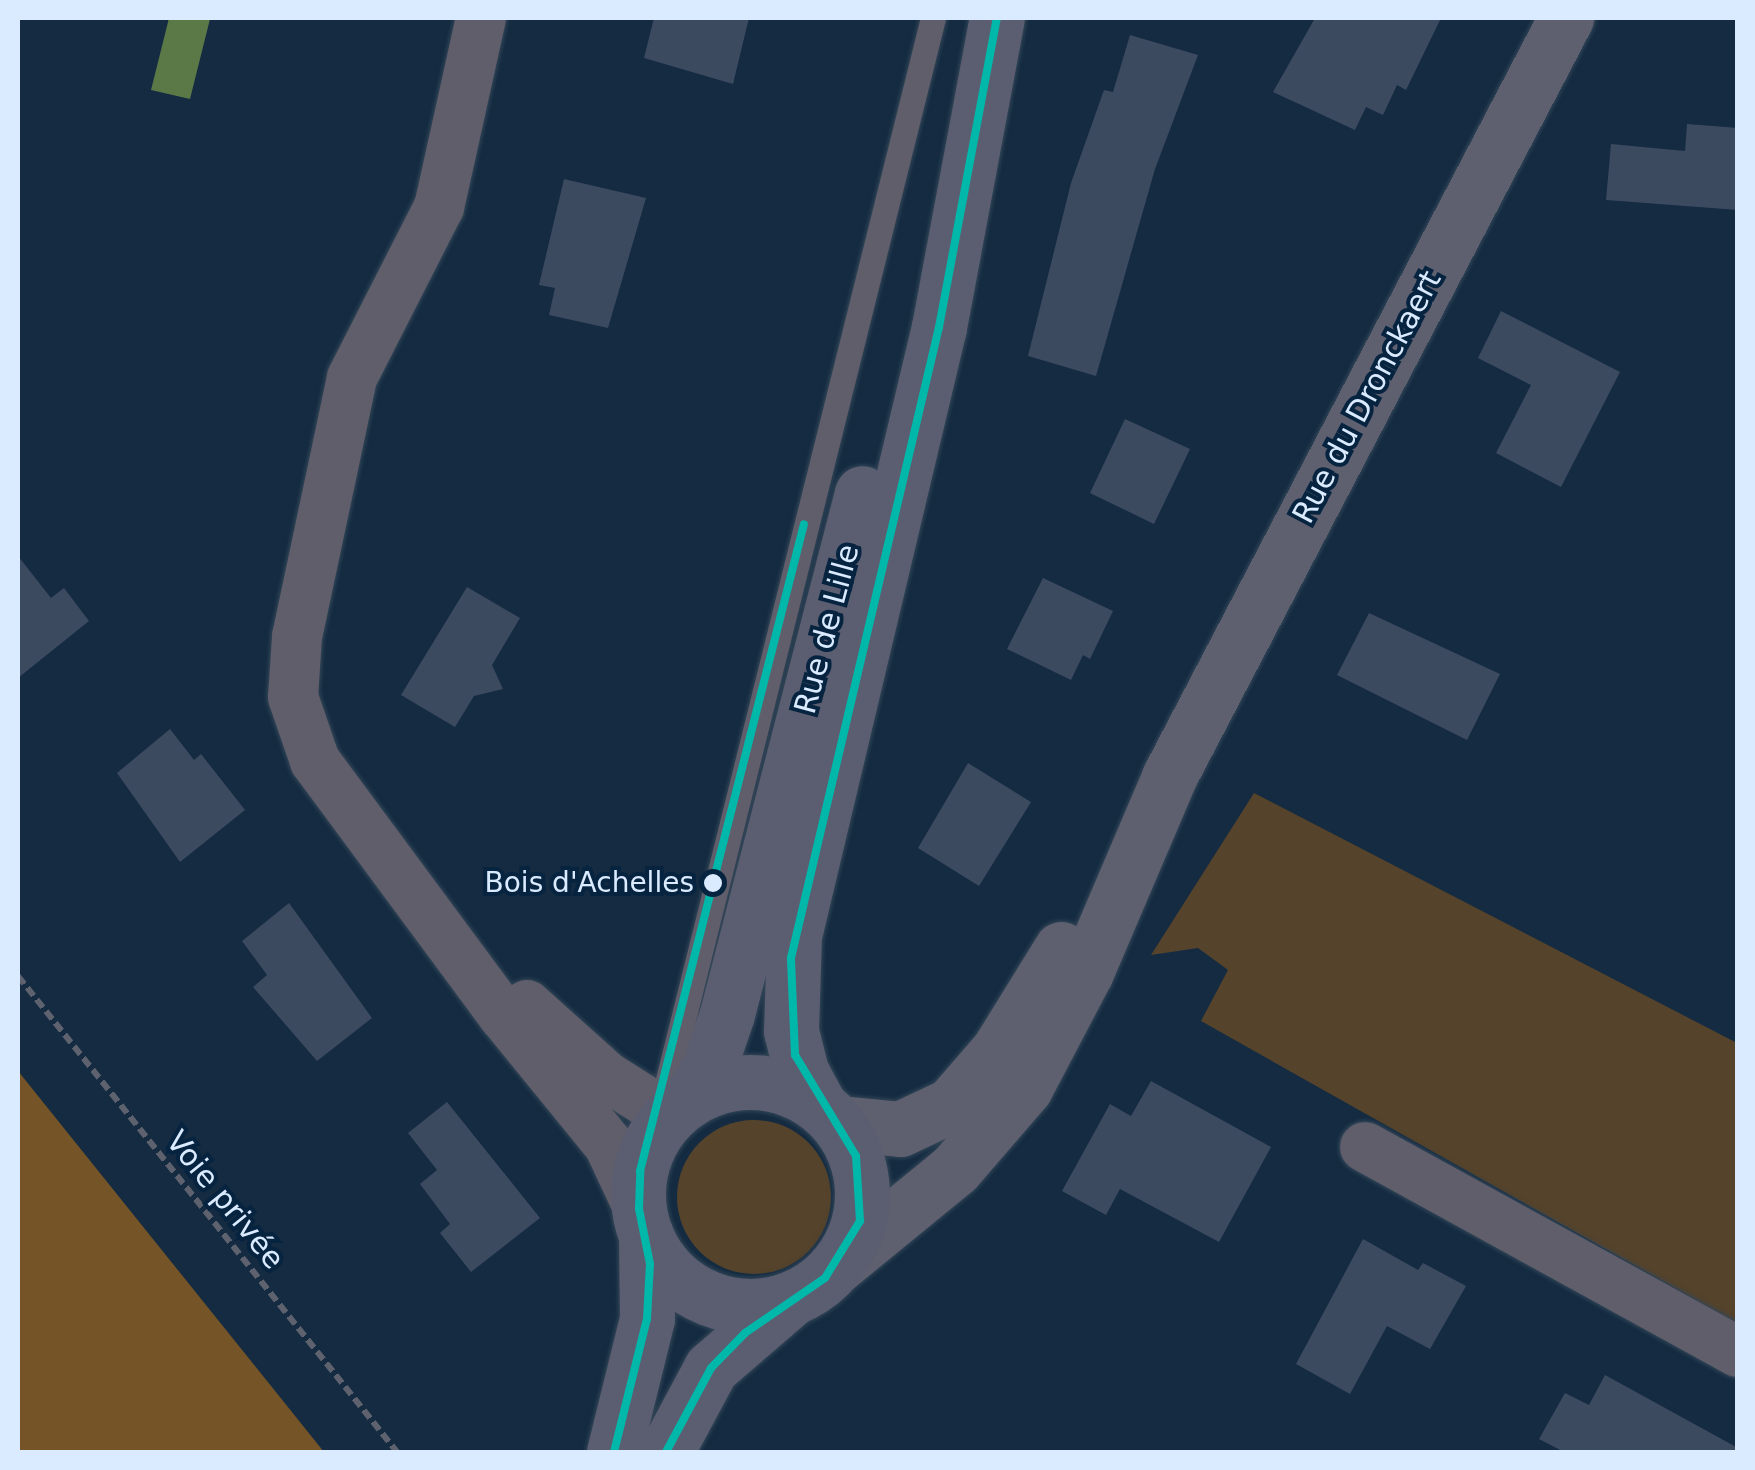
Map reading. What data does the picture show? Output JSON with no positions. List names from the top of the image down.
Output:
{
  "streets": {
    "main road": ["Rue du Dronckaert", "Rue de Lille"],
    "path": ["Voie privée"]
  },
  "crossings": [
    ["Rue du Dronckaert", "Rue de Lille"]
  ],
  "places": ["Bois d'Achelles"]
}
